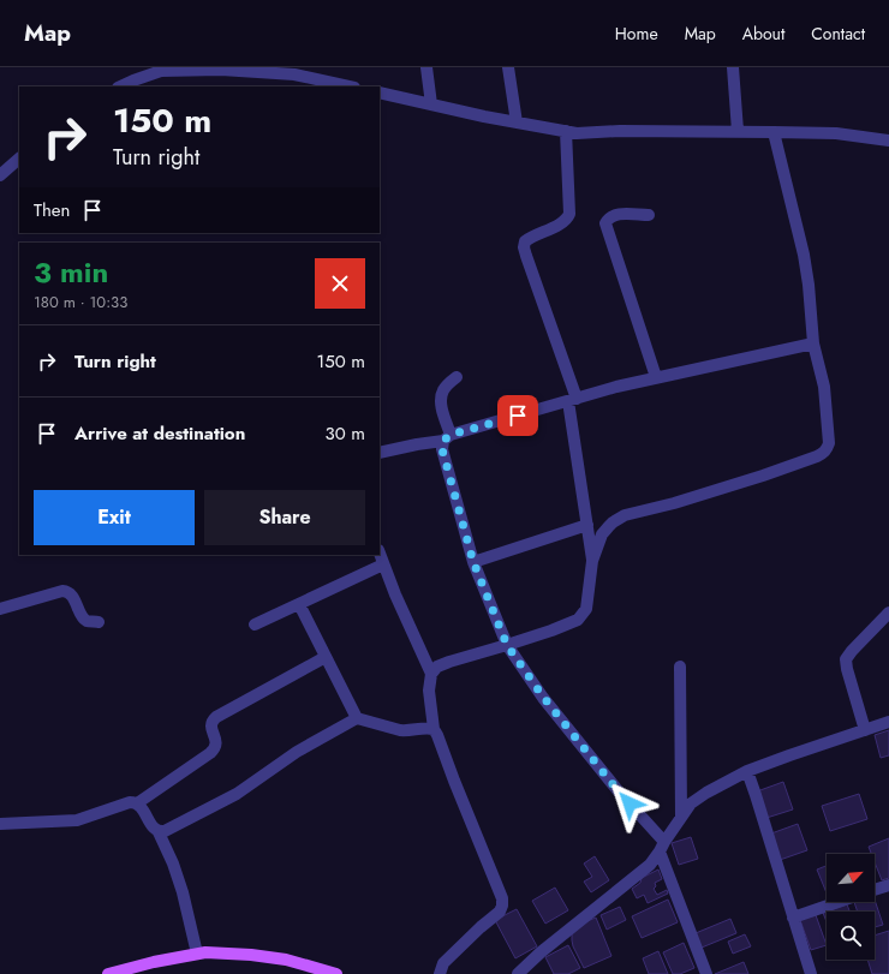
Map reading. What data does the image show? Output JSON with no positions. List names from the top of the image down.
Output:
{
  "north": "top right",
  "page": {
    "header": "Map",
    "nav": [
      "Home",
      "Map",
      "About",
      "Contact"
    ],
    "turn": ["150 m", "Turn right"],
    "then": "Then",
    "heading": ["3 min", "180 m · 10:33"],
    "list": [
      {
        "name": "Turn right",
        "value": "150 m"
      },
      {
        "name": "Arrive at destination",
        "value": "30 m"
      }
    ],
    "buttons": ["Exit", "Share"]
  }
}
